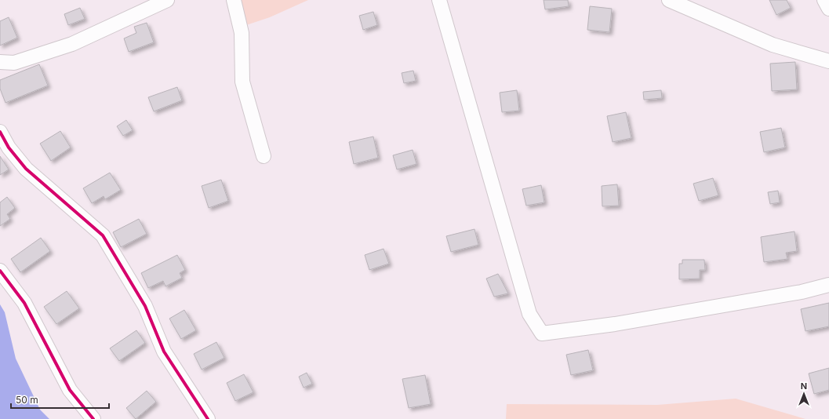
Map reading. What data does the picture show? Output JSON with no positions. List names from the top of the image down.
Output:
{
  "scale_bar": "50 m",
  "north": "top"
}
